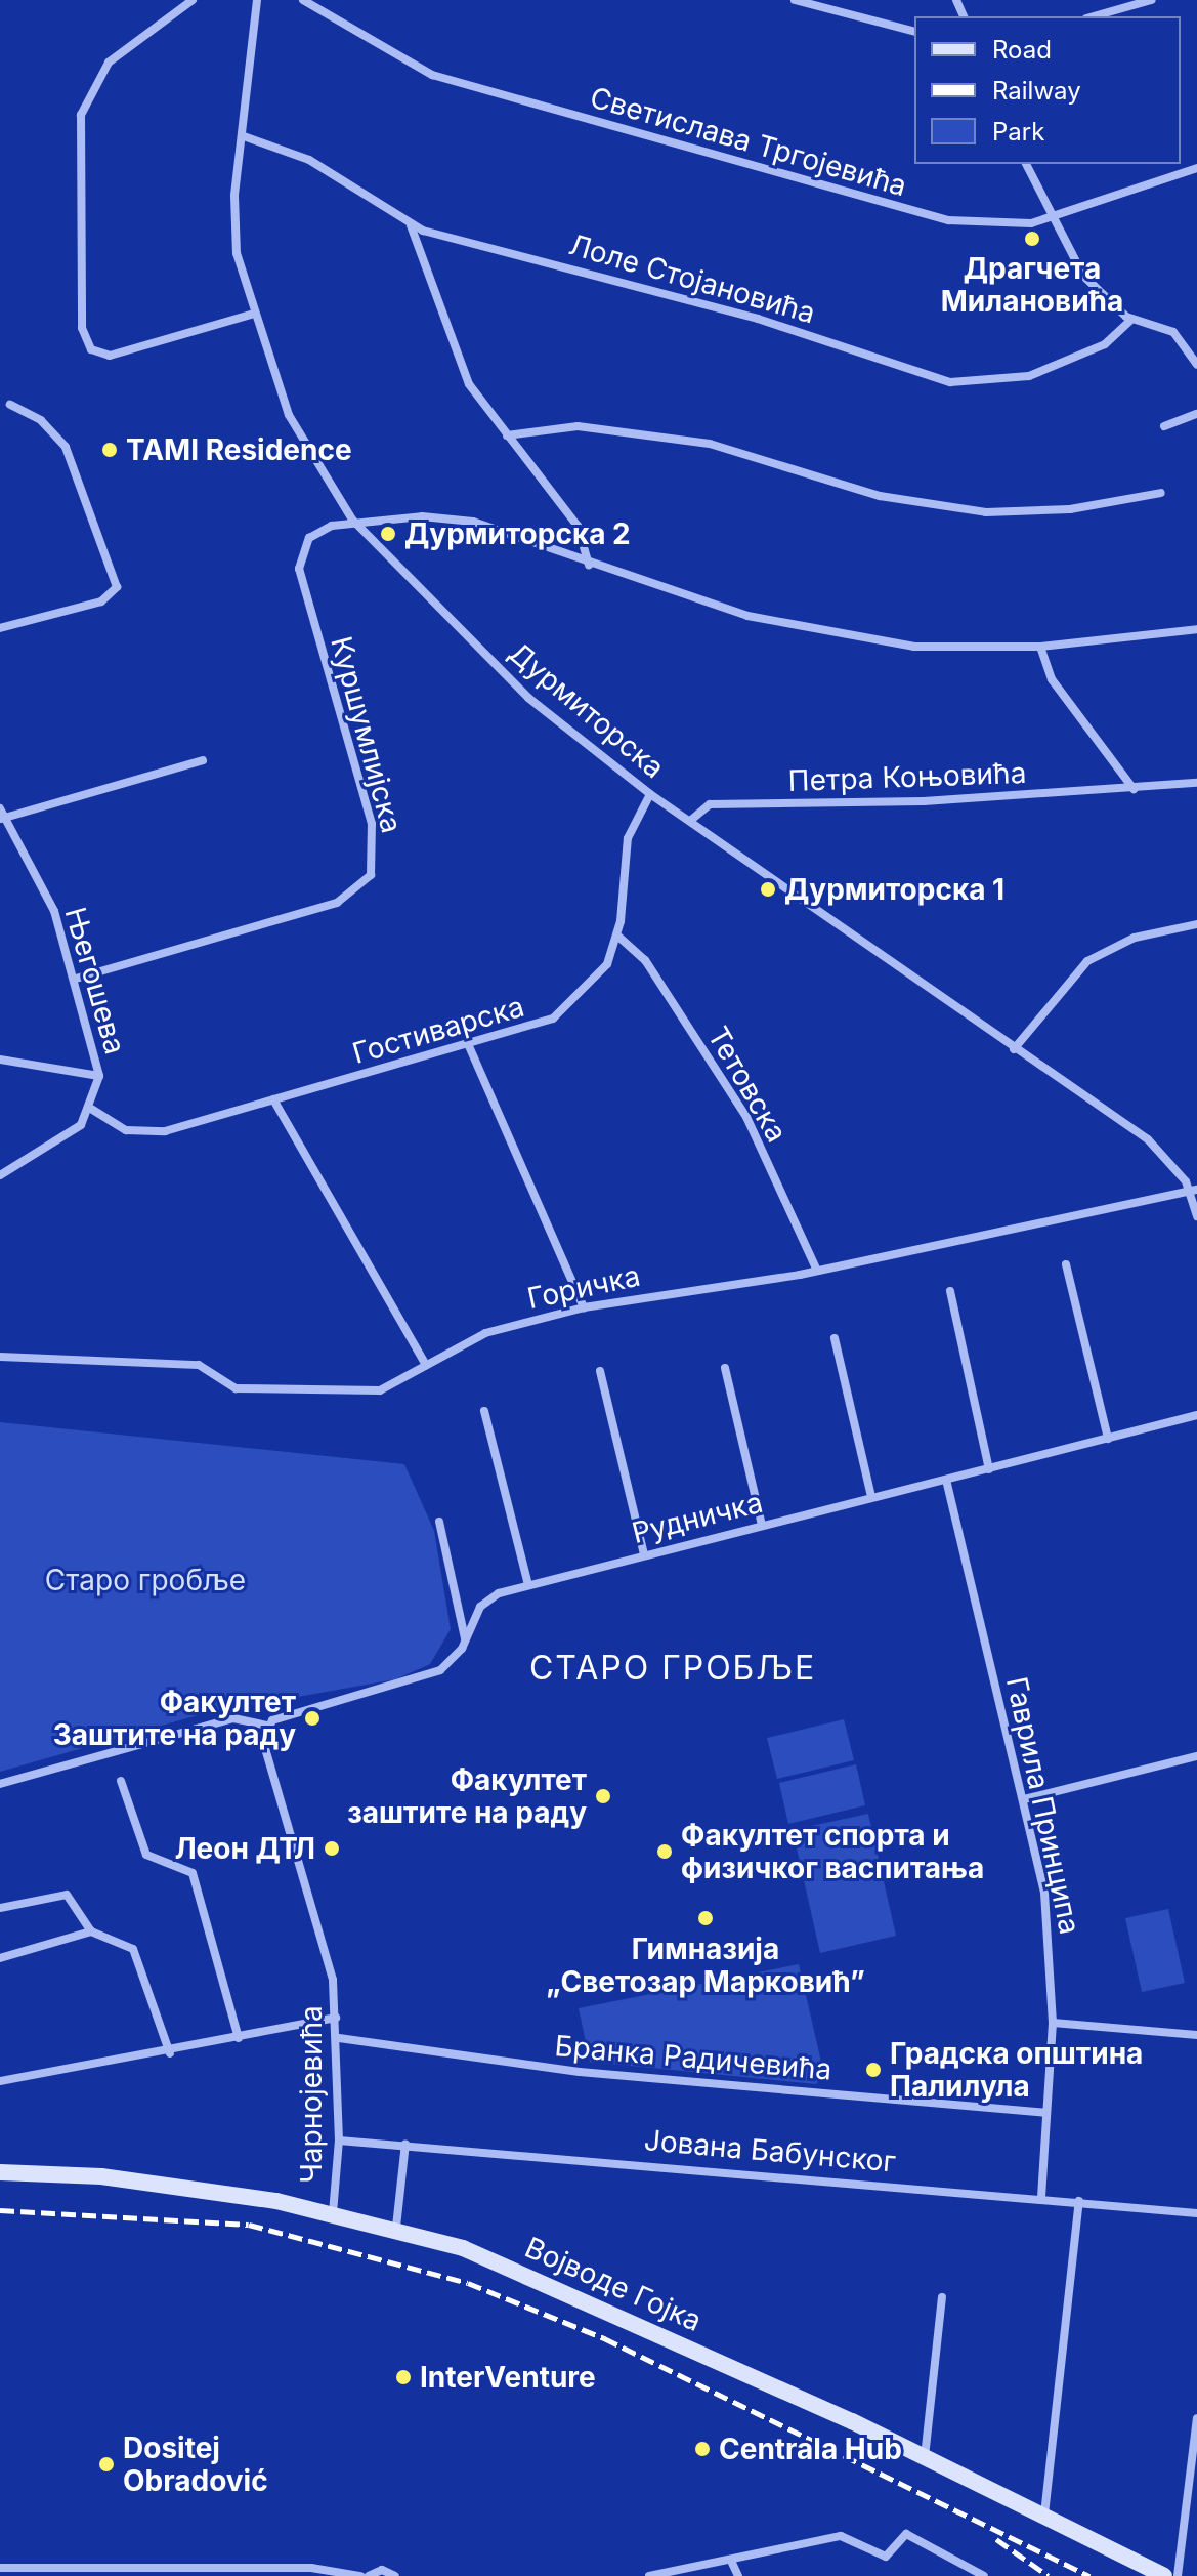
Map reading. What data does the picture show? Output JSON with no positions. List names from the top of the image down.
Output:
{
  "streets": {
    "street": [
      "Светислава Тргојевића",
      "Лоле Стојановића",
      "Дурмиторска",
      "Куршумлијска",
      "Петра Коњовића",
      "Његошева",
      "Гостиварска",
      "Тетовска",
      "Горичка",
      "Рудничка",
      "Гаврила Принципа",
      "Бранка Радичевића",
      "Чарнојевића",
      "Јована Бабунског",
      "Војводе Гојка"
    ]
  },
  "crossings": [
    ["Лоле Стојановића", "Дурмиторска"],
    ["Дурмиторска", "Куршумлијска"],
    ["Дурмиторска", "Петра Коњовића"],
    ["Дурмиторска", "Гостиварска"],
    ["Дурмиторска", "Горичка"],
    ["Куршумлијска", "Његошева"],
    ["Његошева", "Гостиварска"],
    ["Гостиварска", "Тетовска"],
    ["Тетовска", "Горичка"],
    ["Рудничка", "Гаврила Принципа"],
    ["Рудничка", "Чарнојевића"],
    ["Гаврила Принципа", "Бранка Радичевића"],
    ["Гаврила Принципа", "Јована Бабунског"],
    ["Бранка Радичевића", "Чарнојевића"],
    ["Чарнојевића", "Јована Бабунског"],
    ["Чарнојевића", "Војводе Гојка"]
  ],
  "districts": ["СТАРО ГРОБЉЕ"],
  "parks": ["Старо гробље"],
  "places": [
    "Драгчета Милановића",
    "TAMI Residence",
    "Дурмиторска 2",
    "Дурмиторска 1",
    "Факултет Заштите на раду",
    "Факултет заштите на раду",
    "Леон ДТЛ",
    "Факултет спорта и физичког васпитања",
    "Гимназија „Светозар Марковић”",
    "Градска општина Палилула",
    "InterVenture",
    "Centrala Hub",
    "Dositej Obradović"
  ],
  "legend": ["Road", "Railway", "Park"]
}
